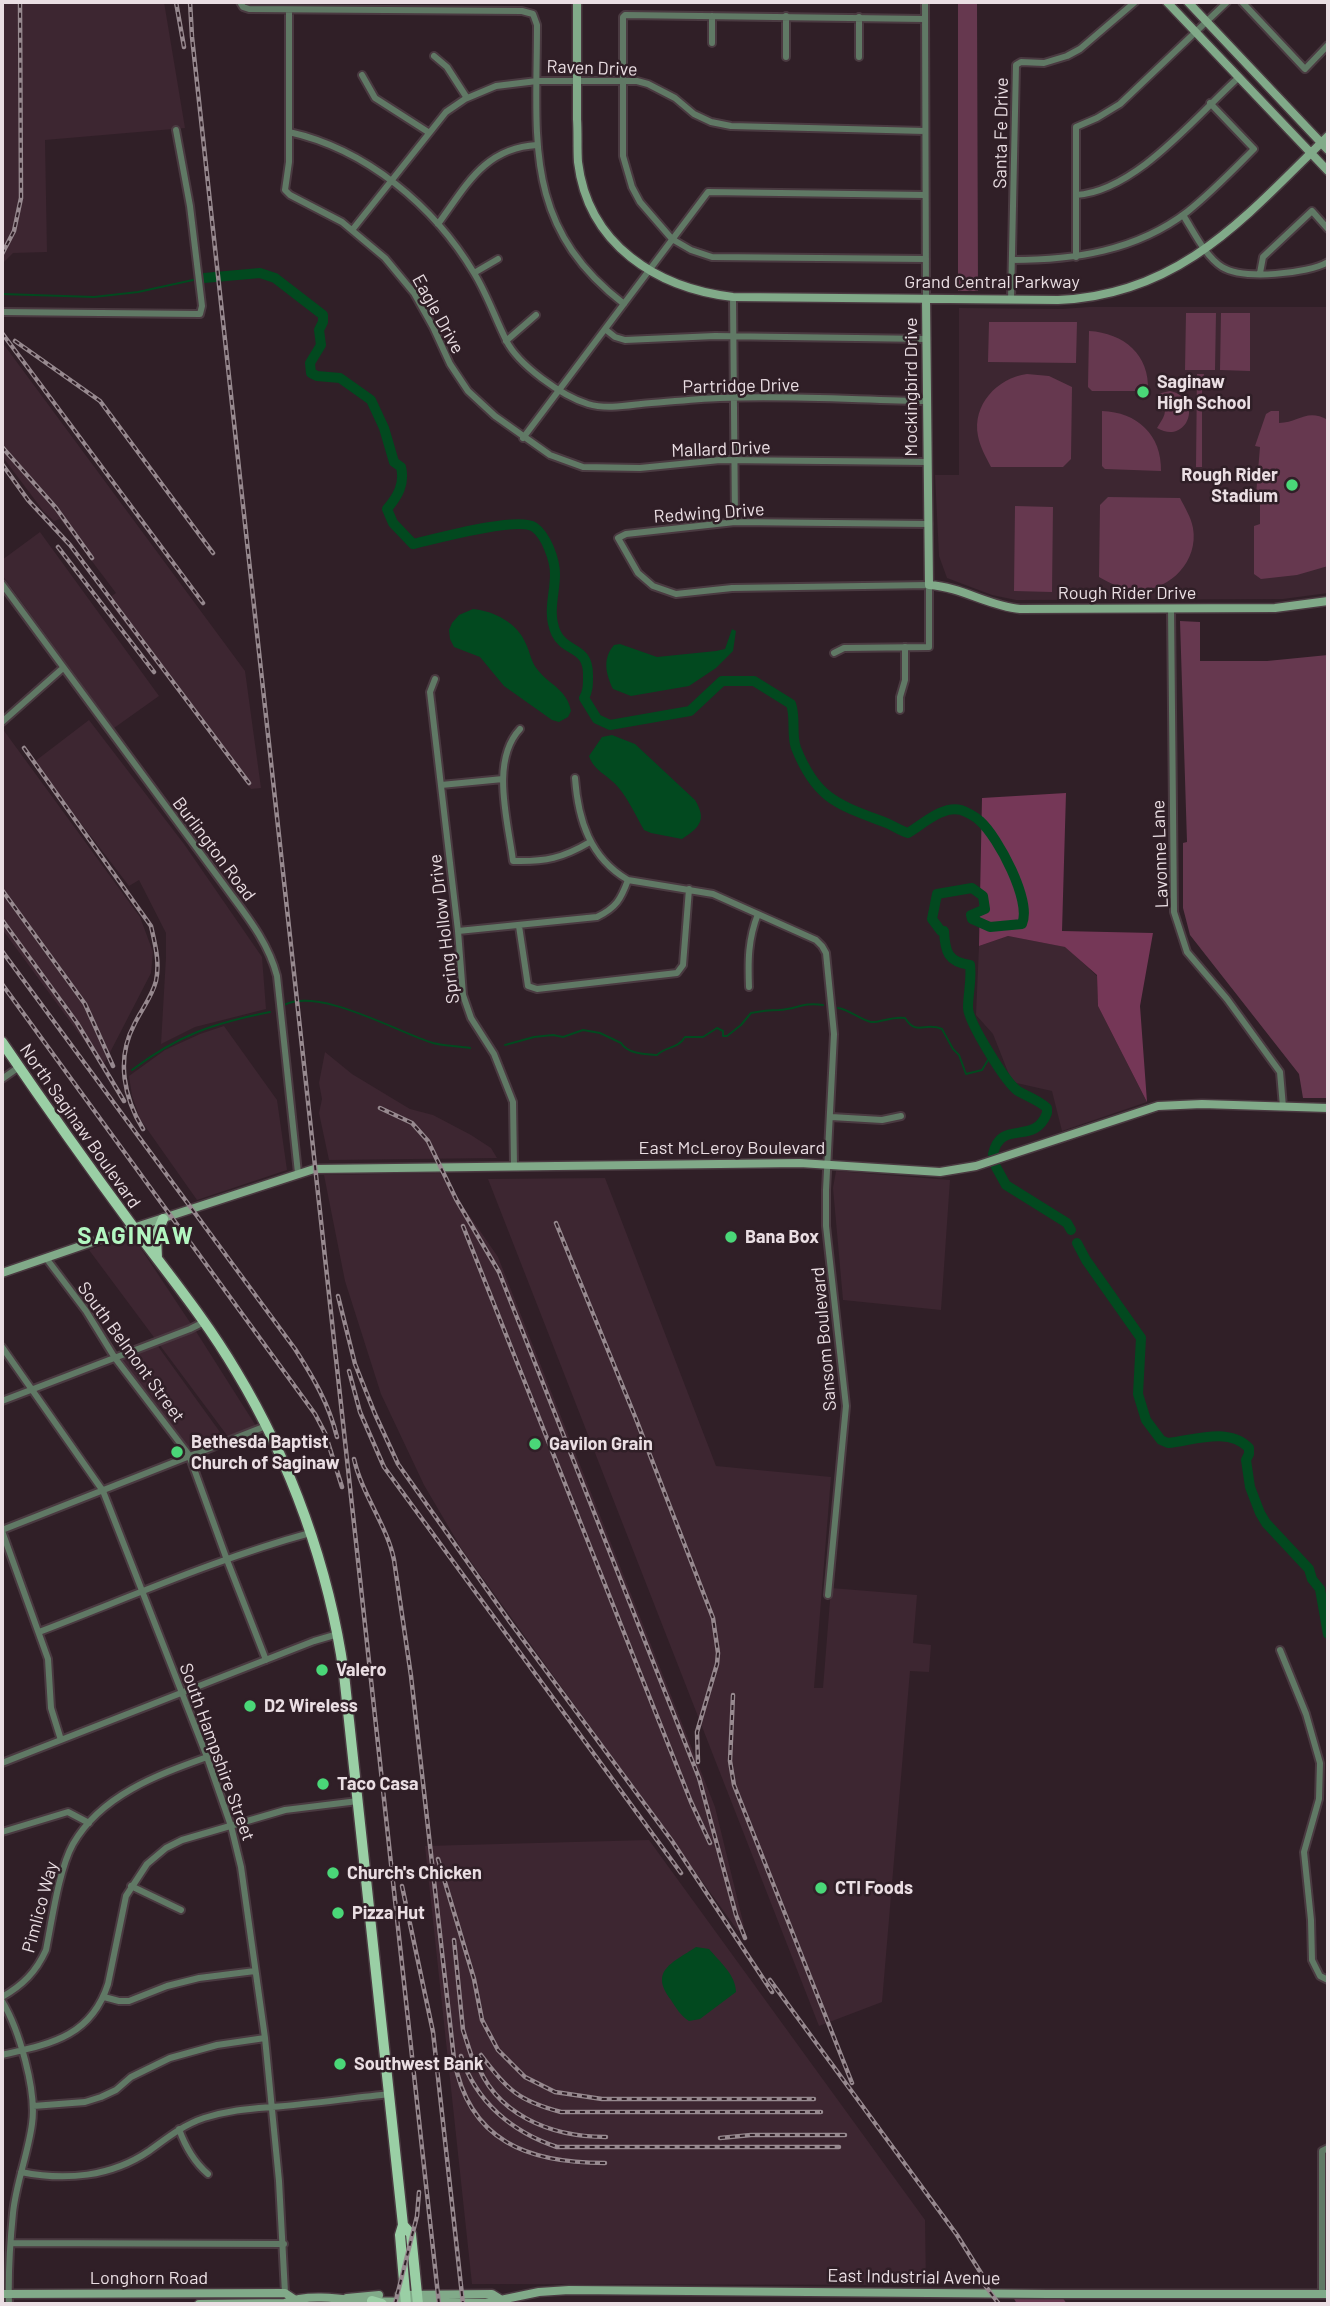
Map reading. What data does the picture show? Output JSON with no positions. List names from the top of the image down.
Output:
{
  "streets": {
    "main road": ["North Saginaw Boulevard"],
    "street": [
      "Raven Drive",
      "Santa Fe Drive",
      "Grand Central Parkway",
      "Eagle Drive",
      "Partridge Drive",
      "Mockingbird Drive",
      "Mallard Drive",
      "Redwing Drive",
      "Rough Rider Drive",
      "Burlington Road",
      "Lavonne Lane",
      "Spring Hollow Drive",
      "East McLeroy Boulevard",
      "Sansom Boulevard",
      "South Belmont Street",
      "South Hampshire Street",
      "Pimlico Way",
      "East Industrial Avenue",
      "Longhorn Road"
    ]
  },
  "crossings": [
    ["Raven Drive", "Grand Central Parkway"],
    ["Raven Drive", "Eagle Drive"],
    ["Raven Drive", "Partridge Drive"],
    ["Raven Drive", "Mockingbird Drive"],
    ["Santa Fe Drive", "Grand Central Parkway"],
    ["Grand Central Parkway", "Mockingbird Drive"],
    ["Eagle Drive", "Partridge Drive"],
    ["Eagle Drive", "Mallard Drive"],
    ["Partridge Drive", "Mockingbird Drive"],
    ["Mockingbird Drive", "Mallard Drive"],
    ["Mockingbird Drive", "Redwing Drive"],
    ["Mockingbird Drive", "Rough Rider Drive"],
    ["Redwing Drive", "Rough Rider Drive"],
    ["Rough Rider Drive", "Lavonne Lane"],
    ["Burlington Road", "East McLeroy Boulevard"],
    ["Lavonne Lane", "East McLeroy Boulevard"],
    ["Spring Hollow Drive", "East McLeroy Boulevard"],
    ["North Saginaw Boulevard", "East McLeroy Boulevard"],
    ["East McLeroy Boulevard", "Sansom Boulevard"],
    ["East McLeroy Boulevard", "South Belmont Street"],
    ["South Hampshire Street", "Pimlico Way"],
    ["South Hampshire Street", "Longhorn Road"],
    ["East Industrial Avenue", "Longhorn Road"]
  ],
  "districts": ["SAGINAW"],
  "places": [
    "Saginaw High School",
    "Rough Rider Stadium",
    "Bana Box",
    "Gavilon Grain",
    "Bethesda Baptist Church of Saginaw",
    "Valero",
    "D2 Wireless",
    "Taco Casa",
    "Church's Chicken",
    "CTI Foods",
    "Pizza Hut",
    "Southwest Bank"
  ]
}
